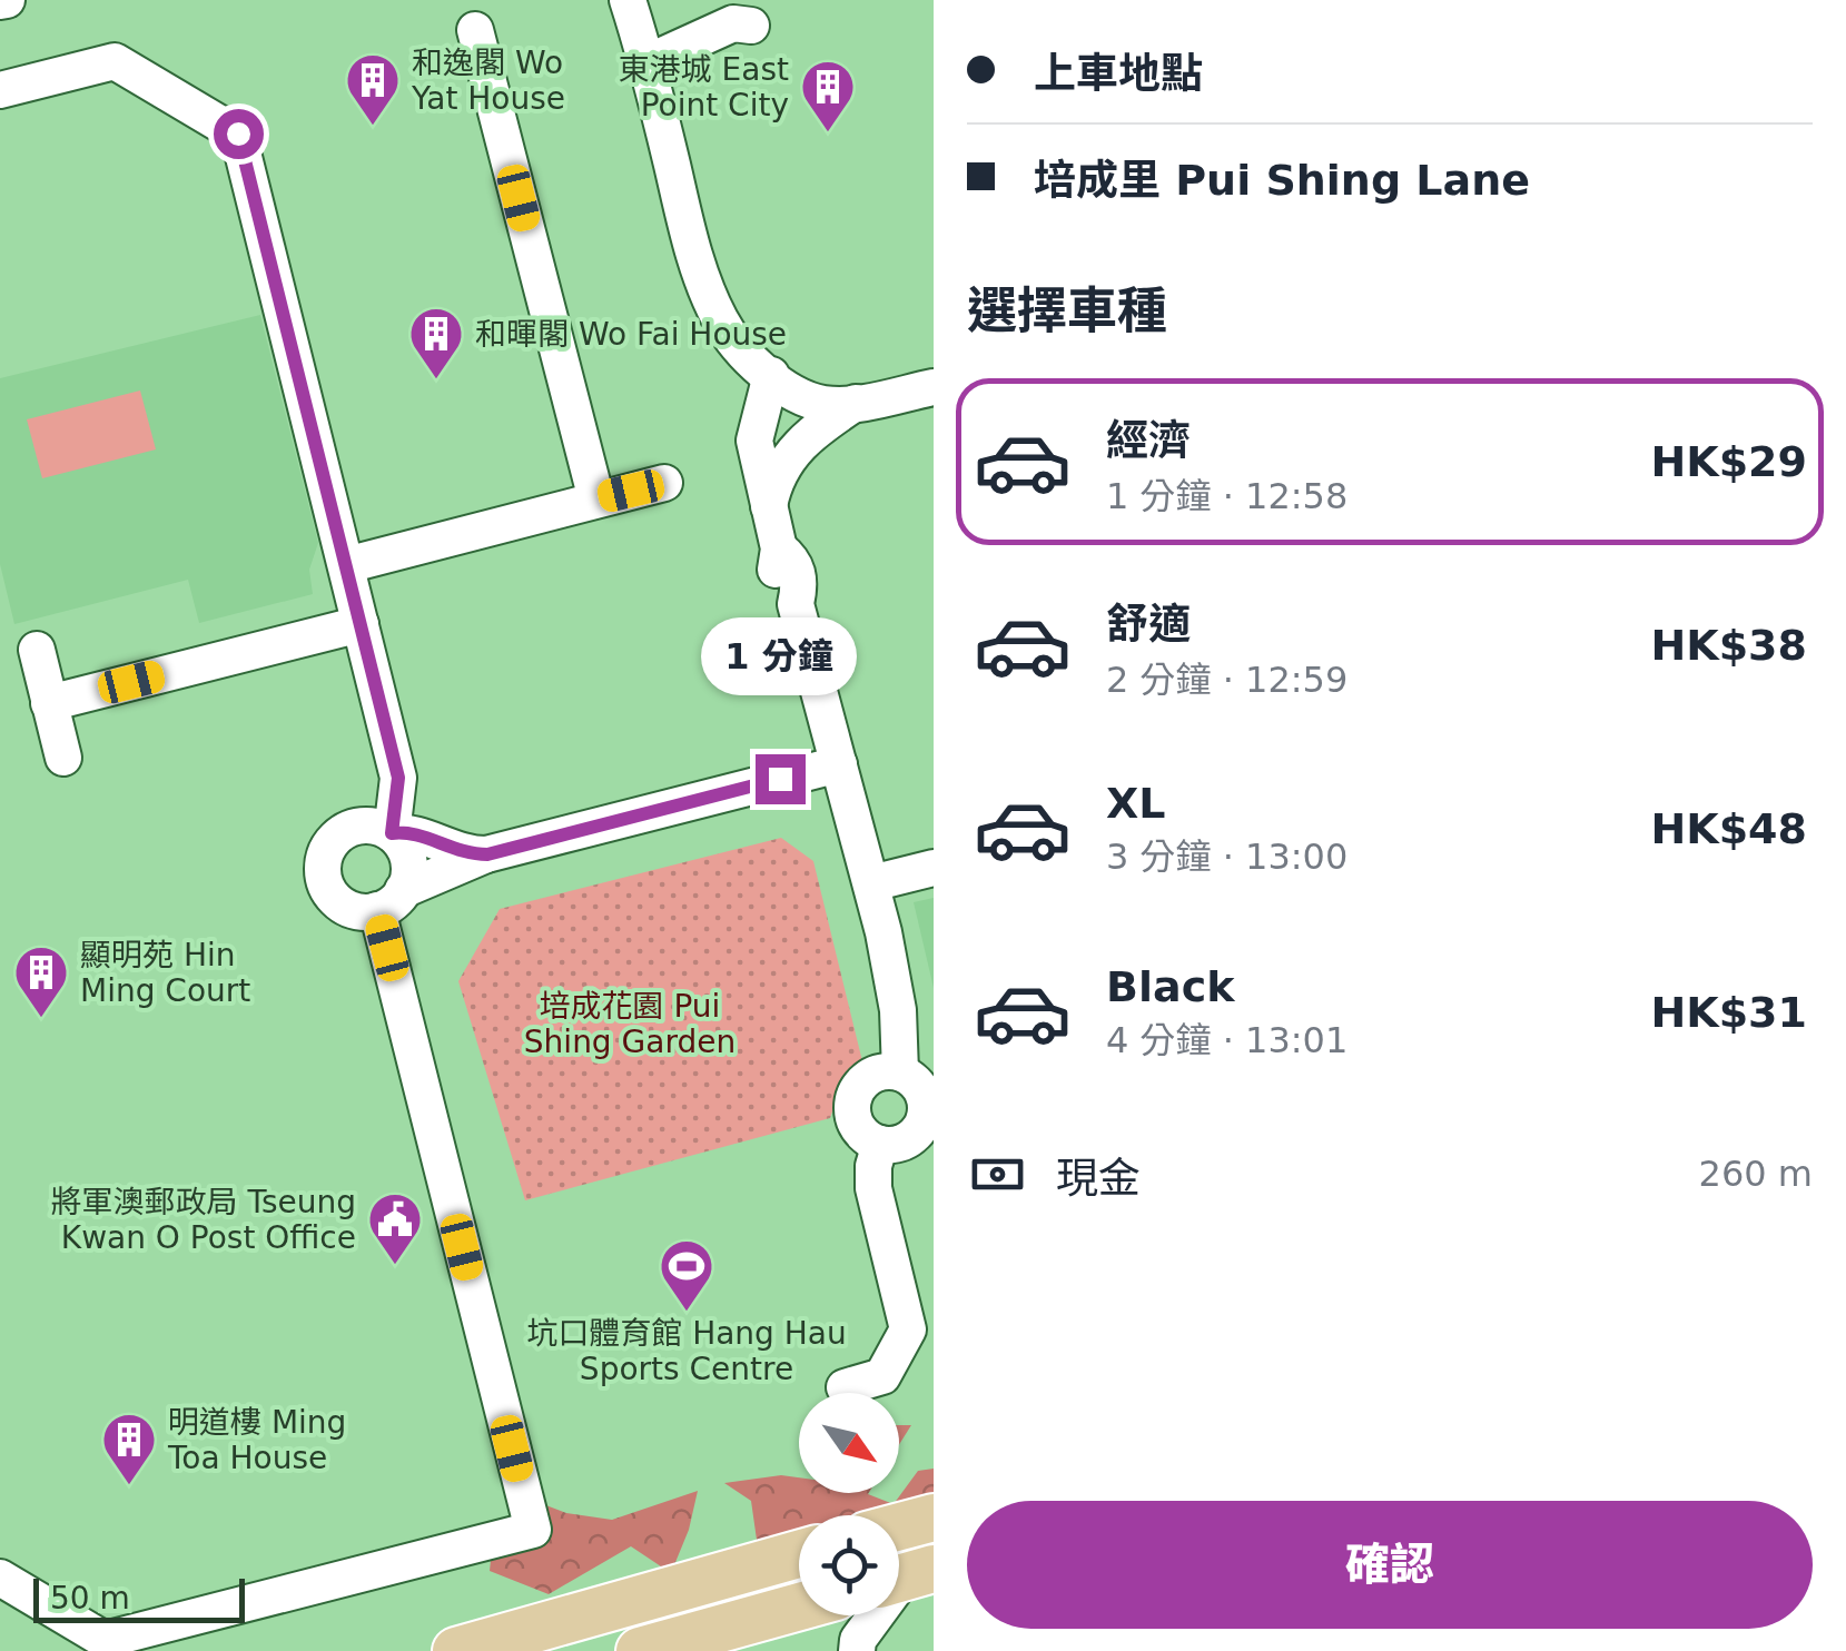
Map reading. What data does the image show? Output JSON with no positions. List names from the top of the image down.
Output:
{
  "parks": ["培成花園 Pui Shing Garden"],
  "places": {
    "building": [
      "和逸閣 Wo Yat House",
      "東港城 East Point City",
      "和暉閣 Wo Fai House",
      "顯明苑 Hin Ming Court",
      "明道樓 Ming Toa House"
    ],
    "public building": ["將軍澳郵政局 Tseung Kwan O Post Office"],
    "sports": ["坑口體育館 Hang Hau Sports Centre"]
  },
  "scale_bar": "50 m",
  "north": "bottom right",
  "page": {
    "banner": ["上車地點", "培成里 Pui Shing Lane"],
    "heading": "選擇車種",
    "list": [
      {
        "name": "經濟",
        "note": "1 分鐘 · 12:58",
        "value": "HK$29"
      },
      {
        "name": "舒適",
        "note": "2 分鐘 · 12:59",
        "value": "HK$38"
      },
      {
        "name": "XL",
        "note": "3 分鐘 · 13:00",
        "value": "HK$48"
      },
      {
        "name": "Black",
        "note": "4 分鐘 · 13:01",
        "value": "HK$31"
      }
    ],
    "bubble": "1 分鐘",
    "pay": ["現金", "260 m"],
    "buttons": "確認",
    "scale": "50 m"
  }
}
